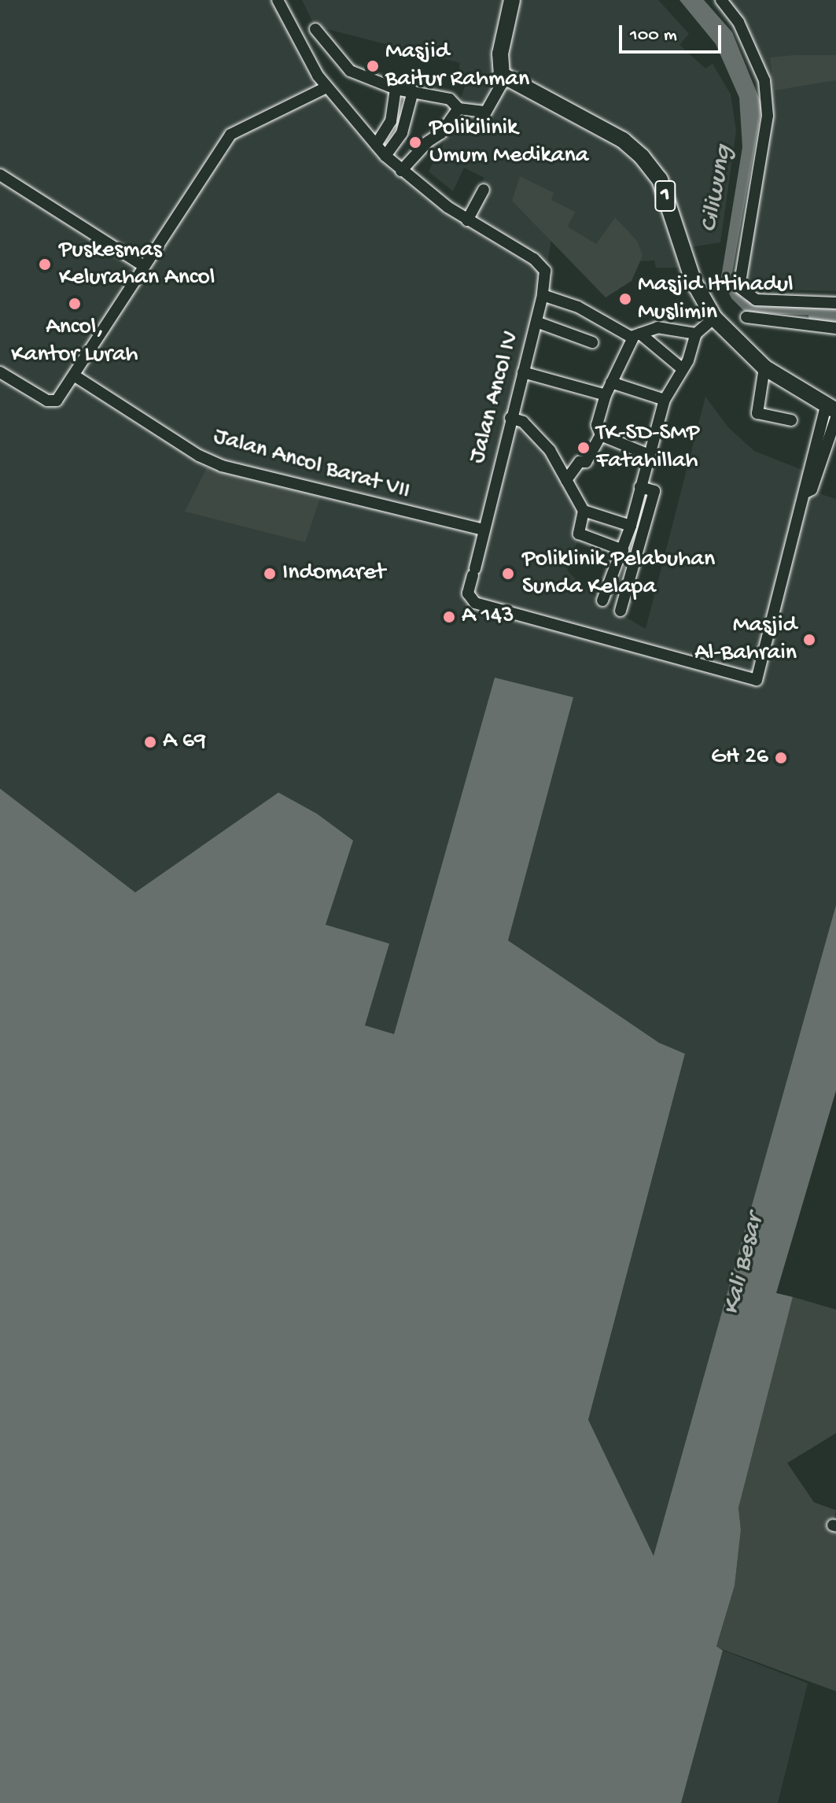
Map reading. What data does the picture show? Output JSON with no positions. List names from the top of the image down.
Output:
{
  "streets": {
    "highway": ["1"],
    "street": ["Jalan Ancol IV", "Jalan Ancol Barat VII"]
  },
  "crossings": [
    ["1", "Jalan Ancol IV"],
    ["Jalan Ancol IV", "Jalan Ancol Barat VII"]
  ],
  "water": ["Ciliwung", "Kali Besar"],
  "places": [
    "Masjid Baitur Rahman",
    "Polikilinik Umum Medikana",
    "Puskesmas Kelurahan Ancol",
    "Masjid Ittihadul Muslimin",
    "Ancol, Kantor Lurah",
    "TK-SD-SMP Fatahillah",
    "Indomaret",
    "Poliklinik Pelabuhan Sunda Kelapa",
    "A 143",
    "Masjid Al-Bahrain",
    "A 69",
    "GH 26"
  ],
  "scale_bar": "100 m"
}
